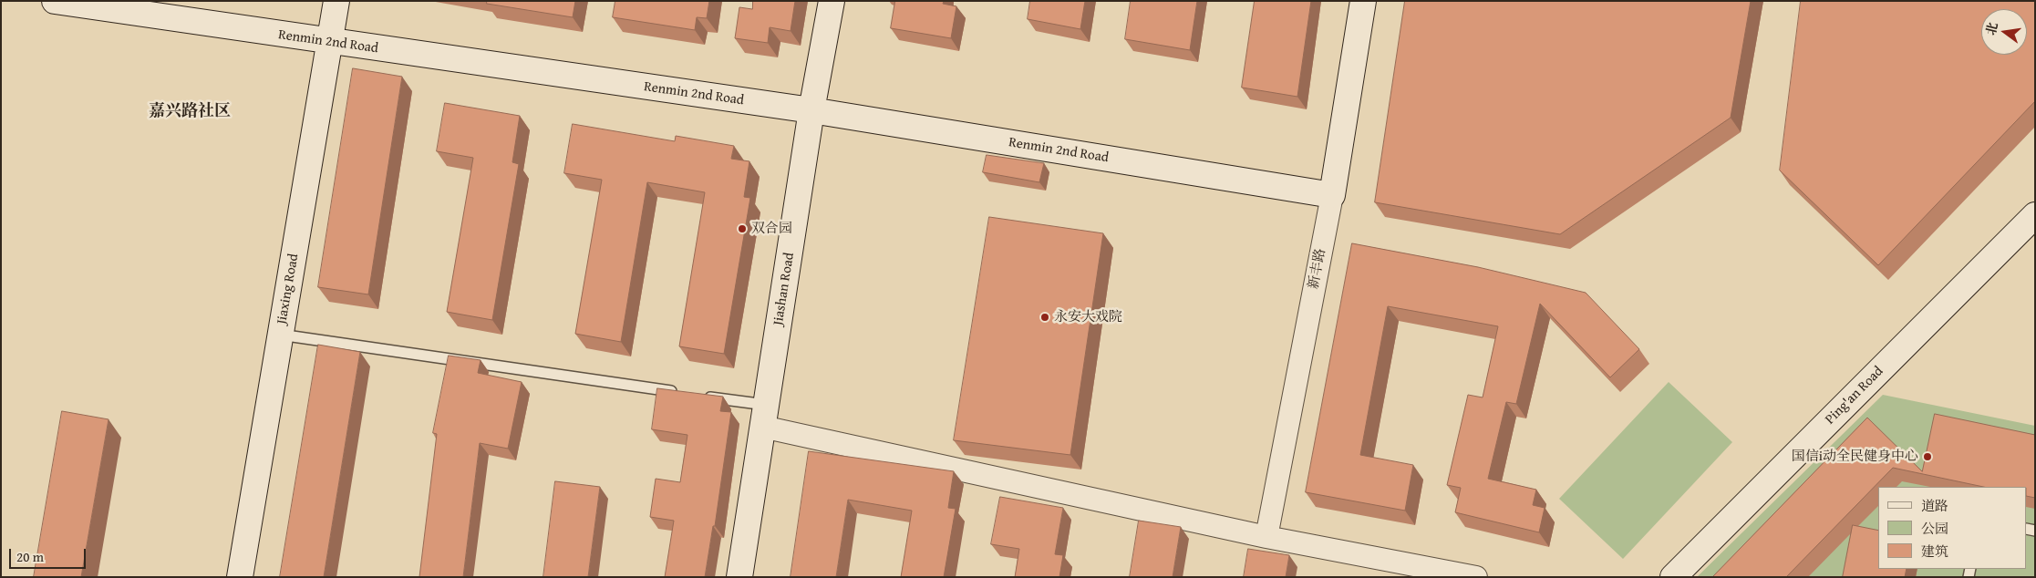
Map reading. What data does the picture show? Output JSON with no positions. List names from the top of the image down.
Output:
{
  "streets": {
    "street": [
      "Renmin 2nd Road",
      "新丰路",
      "Jiaxing Road",
      "Jiashan Road",
      "Ping'an Road"
    ]
  },
  "crossings": [
    ["Renmin 2nd Road", "新丰路"],
    ["Renmin 2nd Road", "Jiaxing Road"],
    ["Renmin 2nd Road", "Jiashan Road"]
  ],
  "districts": ["嘉兴路社区"],
  "places": ["双合园", "永安大戏院", "国信i动全民健身中心"],
  "legend": ["道路", "公园", "建筑"],
  "scale_bar": "20 m",
  "north": "left"
}
